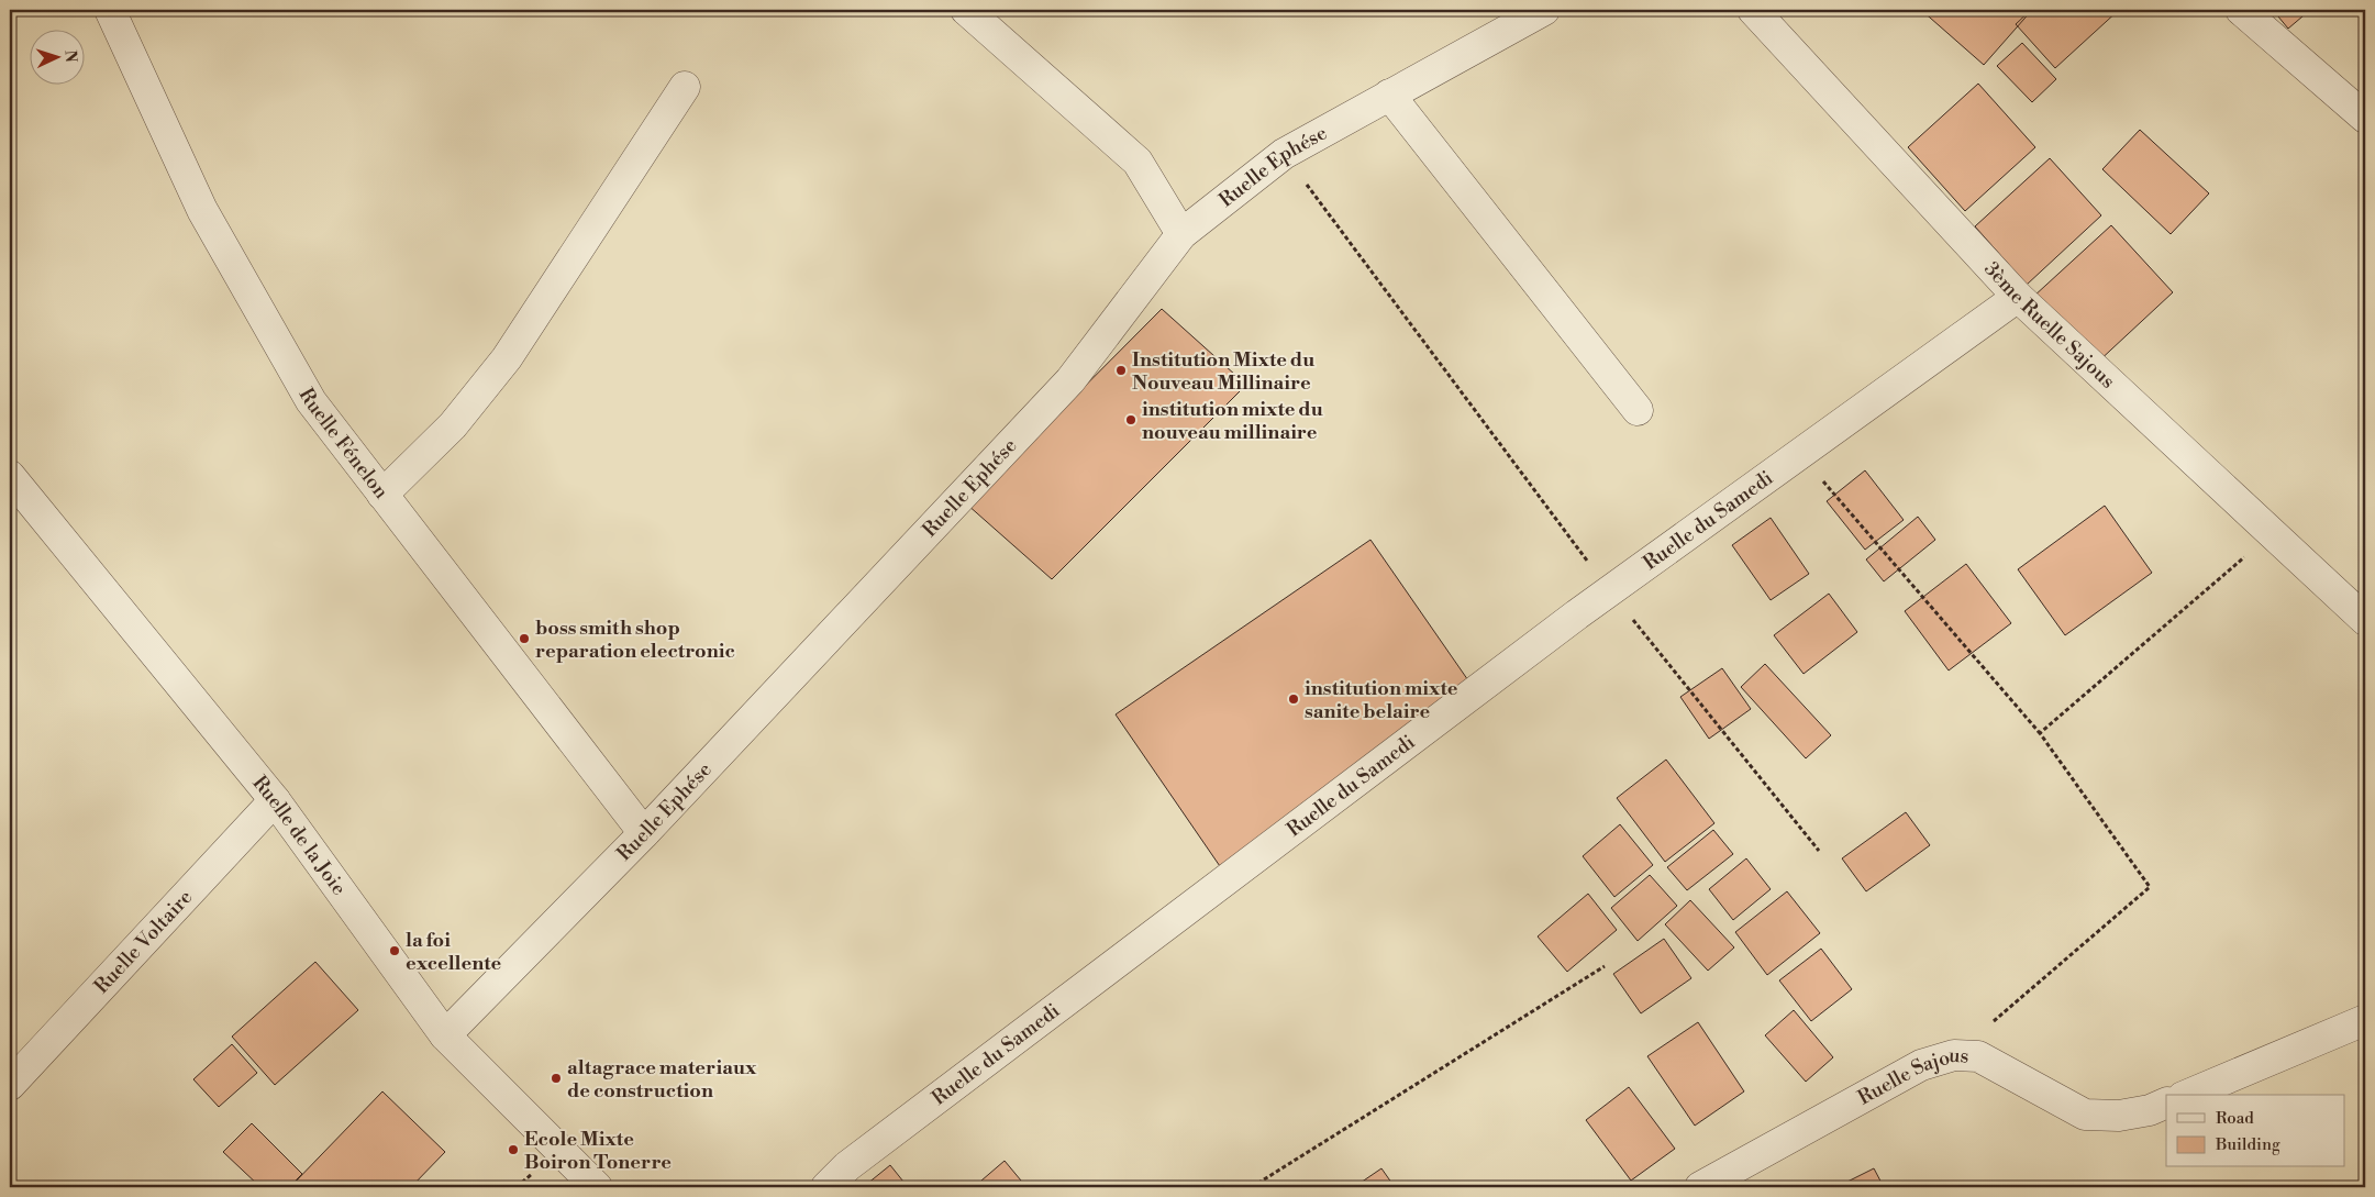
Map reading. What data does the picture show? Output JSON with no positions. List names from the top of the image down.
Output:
{
  "streets": {
    "street": [
      "Ruelle Ephése",
      "3ème Ruelle Sajous",
      "Ruelle Fénelon",
      "Ruelle du Samedi",
      "Ruelle de la Joie",
      "Ruelle Voltaire",
      "Ruelle Sajous"
    ]
  },
  "crossings": [
    ["Ruelle Ephése", "Ruelle Fénelon"],
    ["Ruelle Ephése", "Ruelle de la Joie"],
    ["3ème Ruelle Sajous", "Ruelle du Samedi"],
    ["Ruelle de la Joie", "Ruelle Voltaire"]
  ],
  "places": [
    "Institution Mixte du Nouveau Millinaire",
    "institution mixte du nouveau millinaire",
    "boss smith shop reparation electronic",
    "institution mixte sanite belaire",
    "la foi excellente",
    "altagrace materiaux de construction",
    "Ecole Mixte Boiron Tonerre"
  ],
  "legend": ["Road", "Building"],
  "north": "right"
}
